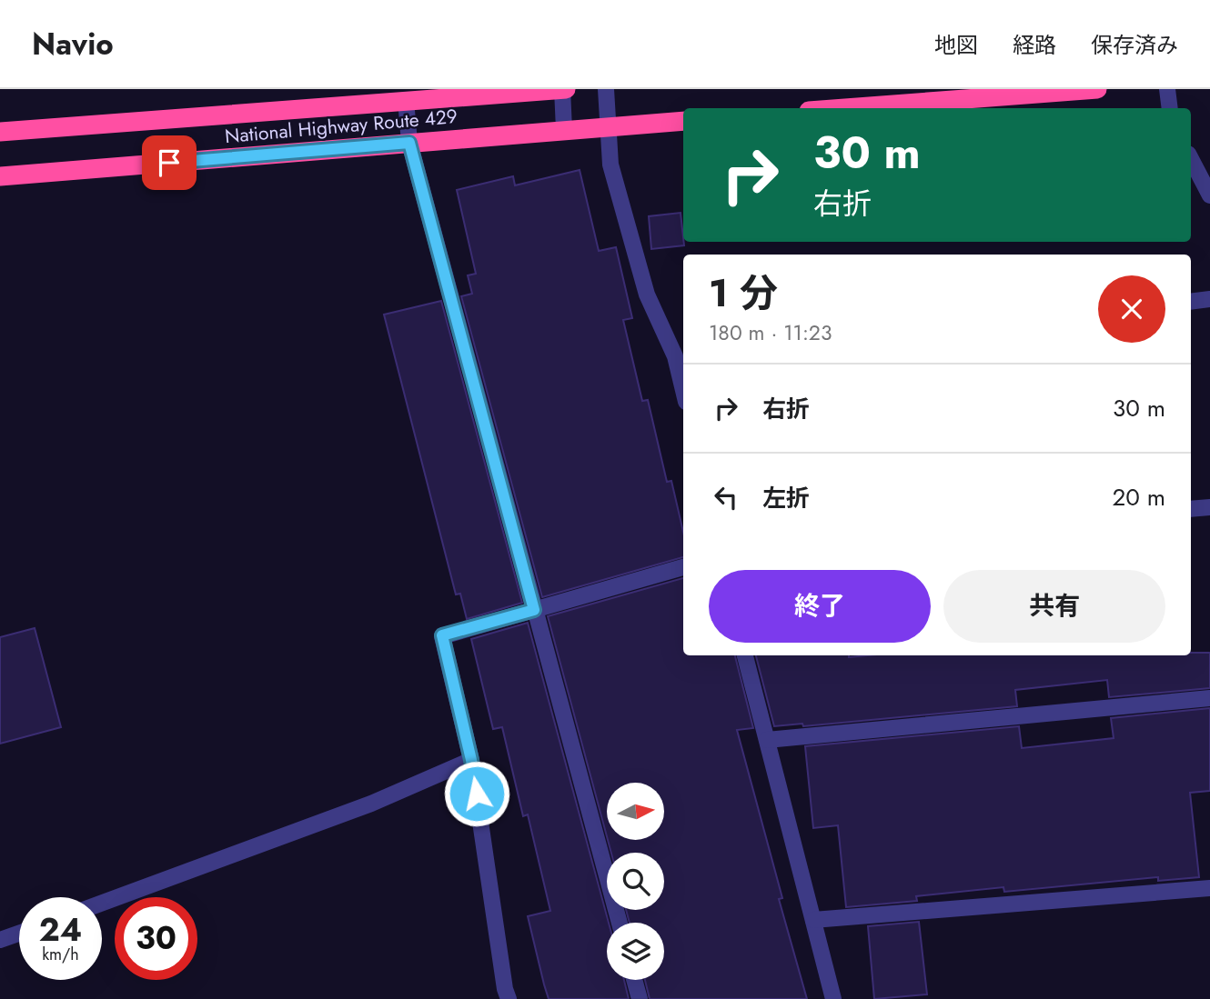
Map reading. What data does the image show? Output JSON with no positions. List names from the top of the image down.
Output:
{
  "streets": {
    "highway": ["National Highway Route 429"]
  },
  "north": "right",
  "page": {
    "header": "Navio",
    "nav": ["地図", "経路", "保存済み"],
    "turn": ["30 m", "右折"],
    "heading": ["1 分", "180 m · 11:23"],
    "list": [
      {
        "name": "右折",
        "value": "30 m"
      },
      {
        "name": "左折",
        "value": "20 m"
      }
    ],
    "buttons": ["終了", "共有"],
    "speed": "24 km/h",
    "limit": "30"
  }
}
